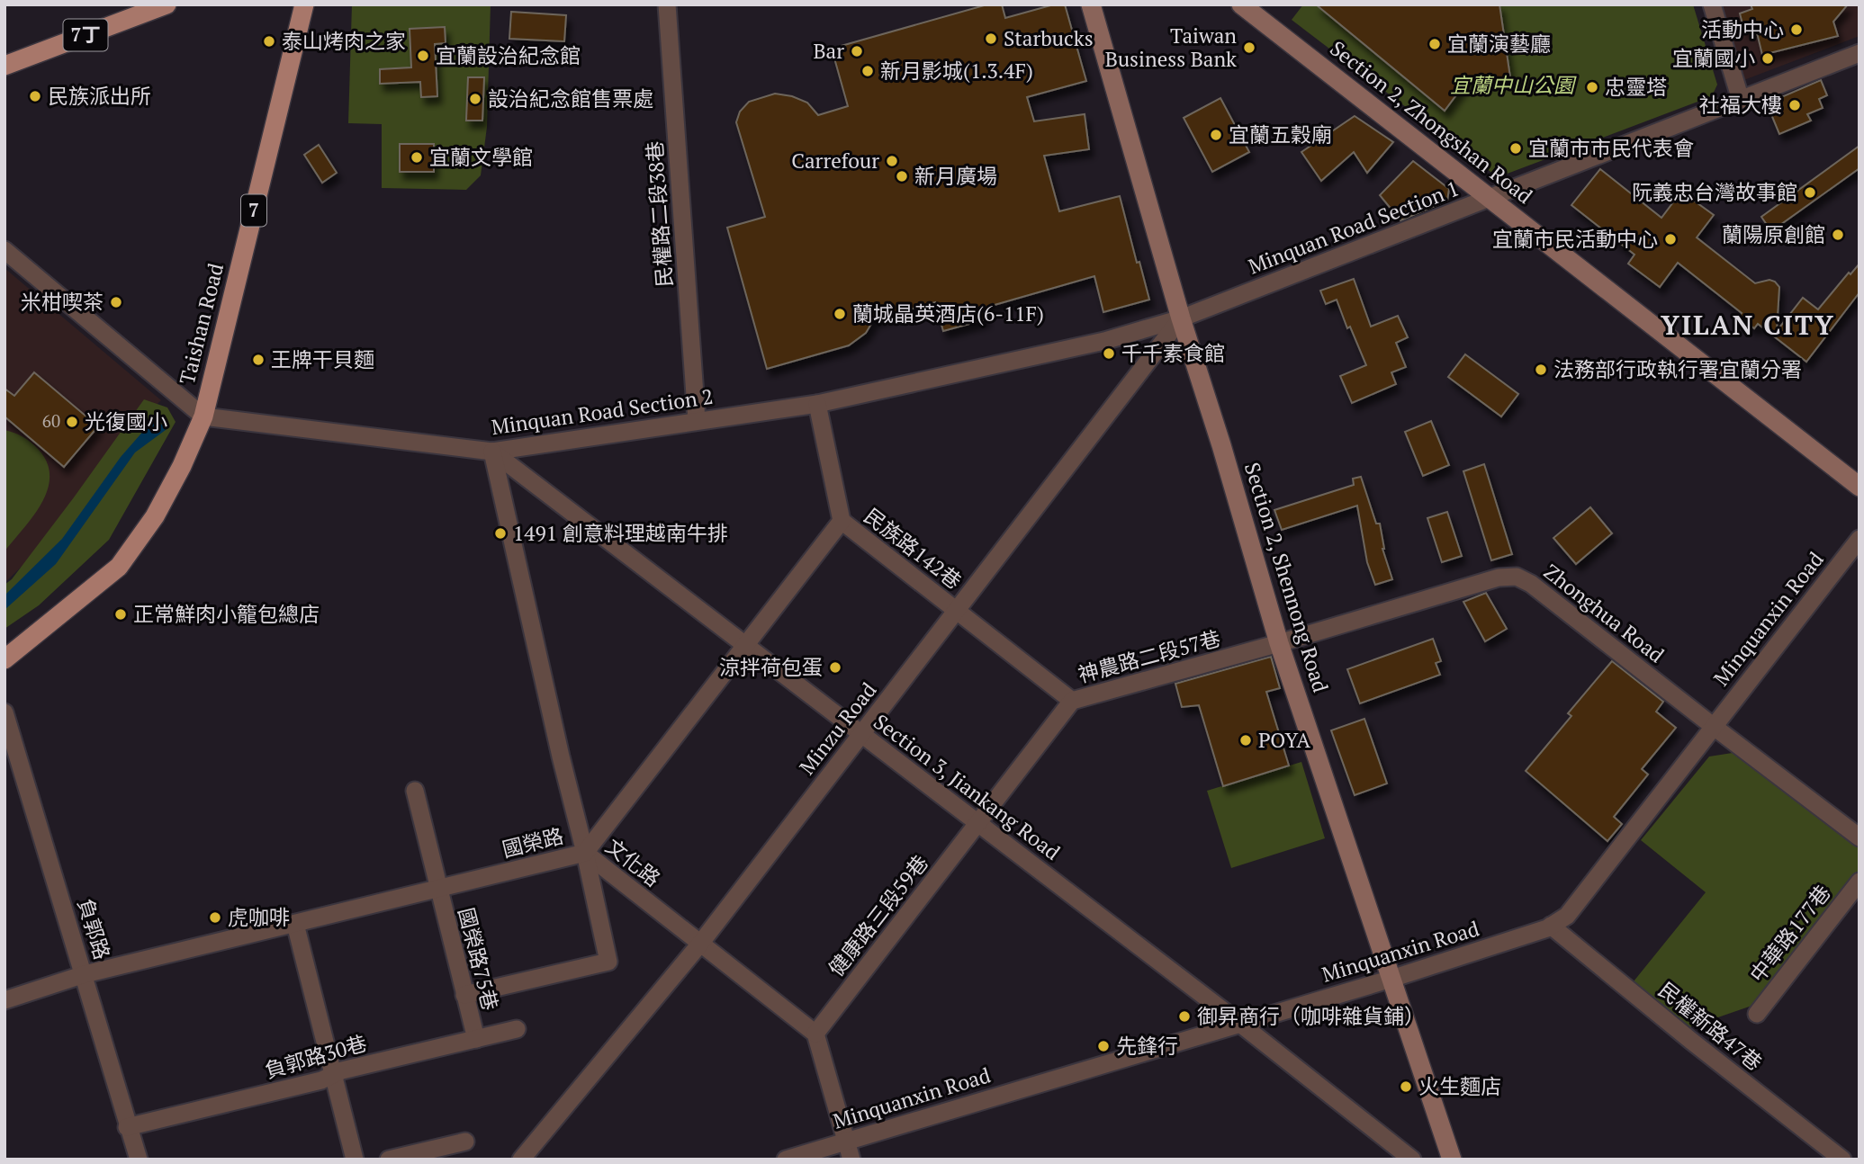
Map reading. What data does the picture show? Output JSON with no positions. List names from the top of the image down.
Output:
{
  "streets": {
    "main road": ["7丁", "7", "Taishan Road"],
    "street": [
      "Section 2, Zhongshan Road",
      "民權路二段38巷",
      "Minquan Road Section 1",
      "Minquan Road Section 2",
      "民族路142巷",
      "Section 2, Shennong Road",
      "Zhonghua Road",
      "Minquanxin Road",
      "神農路二段57巷",
      "Minzu Road",
      "Section 3, Jiankang Road",
      "國榮路",
      "文化路",
      "健康路三段59巷",
      "負郭路",
      "中華路177巷",
      "國榮路75巷",
      "民權新路47巷",
      "負郭路30巷"
    ]
  },
  "crossings": [
    ["Section 2, Zhongshan Road", "Minquan Road Section 1"],
    ["民權路二段38巷", "Minquan Road Section 2"],
    ["Minquan Road Section 1", "Minquan Road Section 2"],
    ["Minquan Road Section 1", "Section 2, Shennong Road"],
    ["Minquan Road Section 1", "Minzu Road"],
    ["Taishan Road", "Minquan Road Section 2"],
    ["Minquan Road Section 2", "Section 2, Shennong Road"],
    ["Minquan Road Section 2", "Minzu Road"],
    ["Minquan Road Section 2", "Section 3, Jiankang Road"],
    ["Minquan Road Section 2", "文化路"],
    ["民族路142巷", "神農路二段57巷"],
    ["民族路142巷", "Minzu Road"],
    ["民族路142巷", "國榮路"],
    ["Section 2, Shennong Road", "Zhonghua Road"],
    ["Section 2, Shennong Road", "Minquanxin Road"],
    ["Section 2, Shennong Road", "神農路二段57巷"],
    ["Section 2, Shennong Road", "Minzu Road"],
    ["Zhonghua Road", "Minquanxin Road"],
    ["Zhonghua Road", "神農路二段57巷"],
    ["Minquanxin Road", "Section 3, Jiankang Road"],
    ["Minquanxin Road", "民權新路47巷"],
    ["神農路二段57巷", "Section 3, Jiankang Road"],
    ["神農路二段57巷", "健康路三段59巷"],
    ["Minzu Road", "Section 3, Jiankang Road"],
    ["Minzu Road", "文化路"],
    ["Section 3, Jiankang Road", "國榮路"],
    ["Section 3, Jiankang Road", "文化路"],
    ["Section 3, Jiankang Road", "健康路三段59巷"],
    ["國榮路", "文化路"],
    ["國榮路", "負郭路"],
    ["國榮路", "國榮路75巷"],
    ["文化路", "健康路三段59巷"],
    ["負郭路", "負郭路30巷"],
    ["國榮路75巷", "負郭路30巷"]
  ],
  "districts": ["YILAN CITY"],
  "parks": ["宜蘭中山公園"],
  "places": [
    "活動中心",
    "Starbucks",
    "泰山烤肉之家",
    "宜蘭演藝廳",
    "Taiwan Business Bank",
    "Bar",
    "宜蘭設治紀念館",
    "宜蘭國小",
    "新月影城(1.3.4F)",
    "忠靈塔",
    "民族派出所",
    "設治紀念館售票處",
    "社福大樓",
    "宜蘭五穀廟",
    "宜蘭市市民代表會",
    "宜蘭文學館",
    "Carrefour",
    "新月廣場",
    "阮義忠台灣故事館",
    "蘭陽原創館",
    "宜蘭市民活動中心",
    "米柑喫茶",
    "蘭城晶英酒店(6-11F)",
    "千千素食館",
    "王牌干貝麵",
    "法務部行政執行署宜蘭分署",
    "光復國小",
    "1491 創意料理越南牛排",
    "正常鮮肉小籠包總店",
    "涼拌荷包蛋",
    "POYA",
    "虎咖啡",
    "御昇商行（咖啡雜貨鋪）",
    "先鋒行",
    "火生麵店"
  ],
  "house_numbers": ["60"]
}
